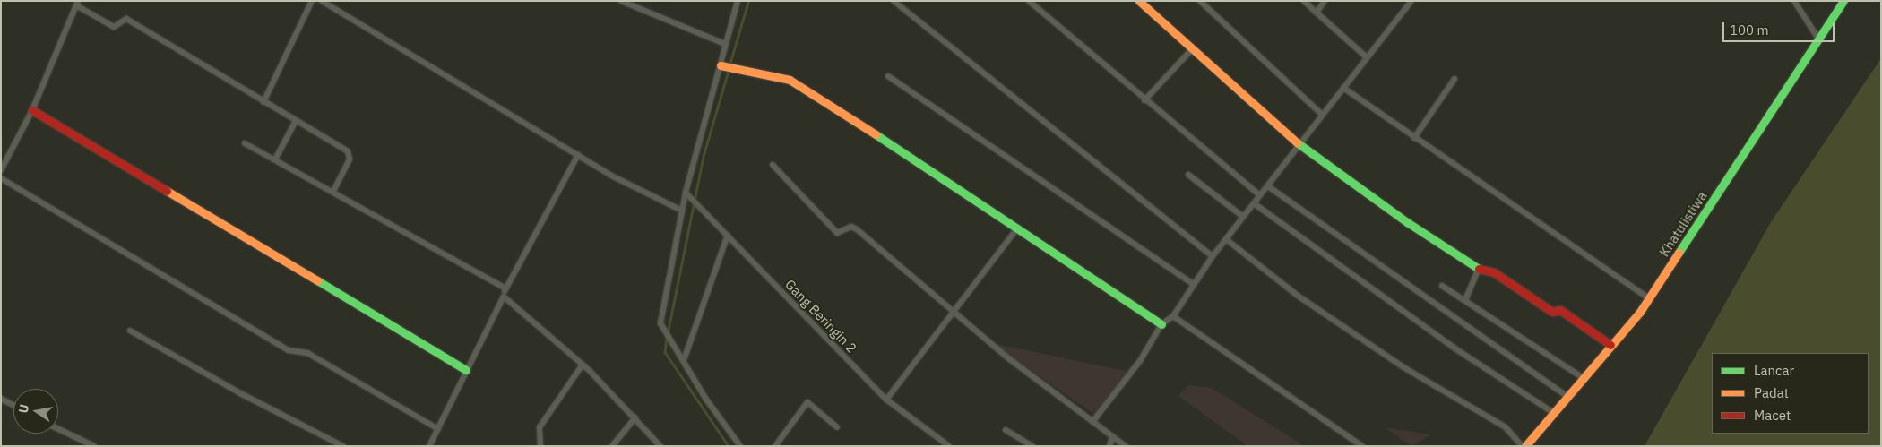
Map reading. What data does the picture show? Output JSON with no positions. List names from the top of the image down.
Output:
{
  "streets": {
    "main road": ["Khatulistiwa"],
    "street": ["Gang Beringin 2"]
  },
  "legend": ["Lancar", "Padat", "Macet"],
  "scale_bar": "100 m",
  "north": "left"
}
